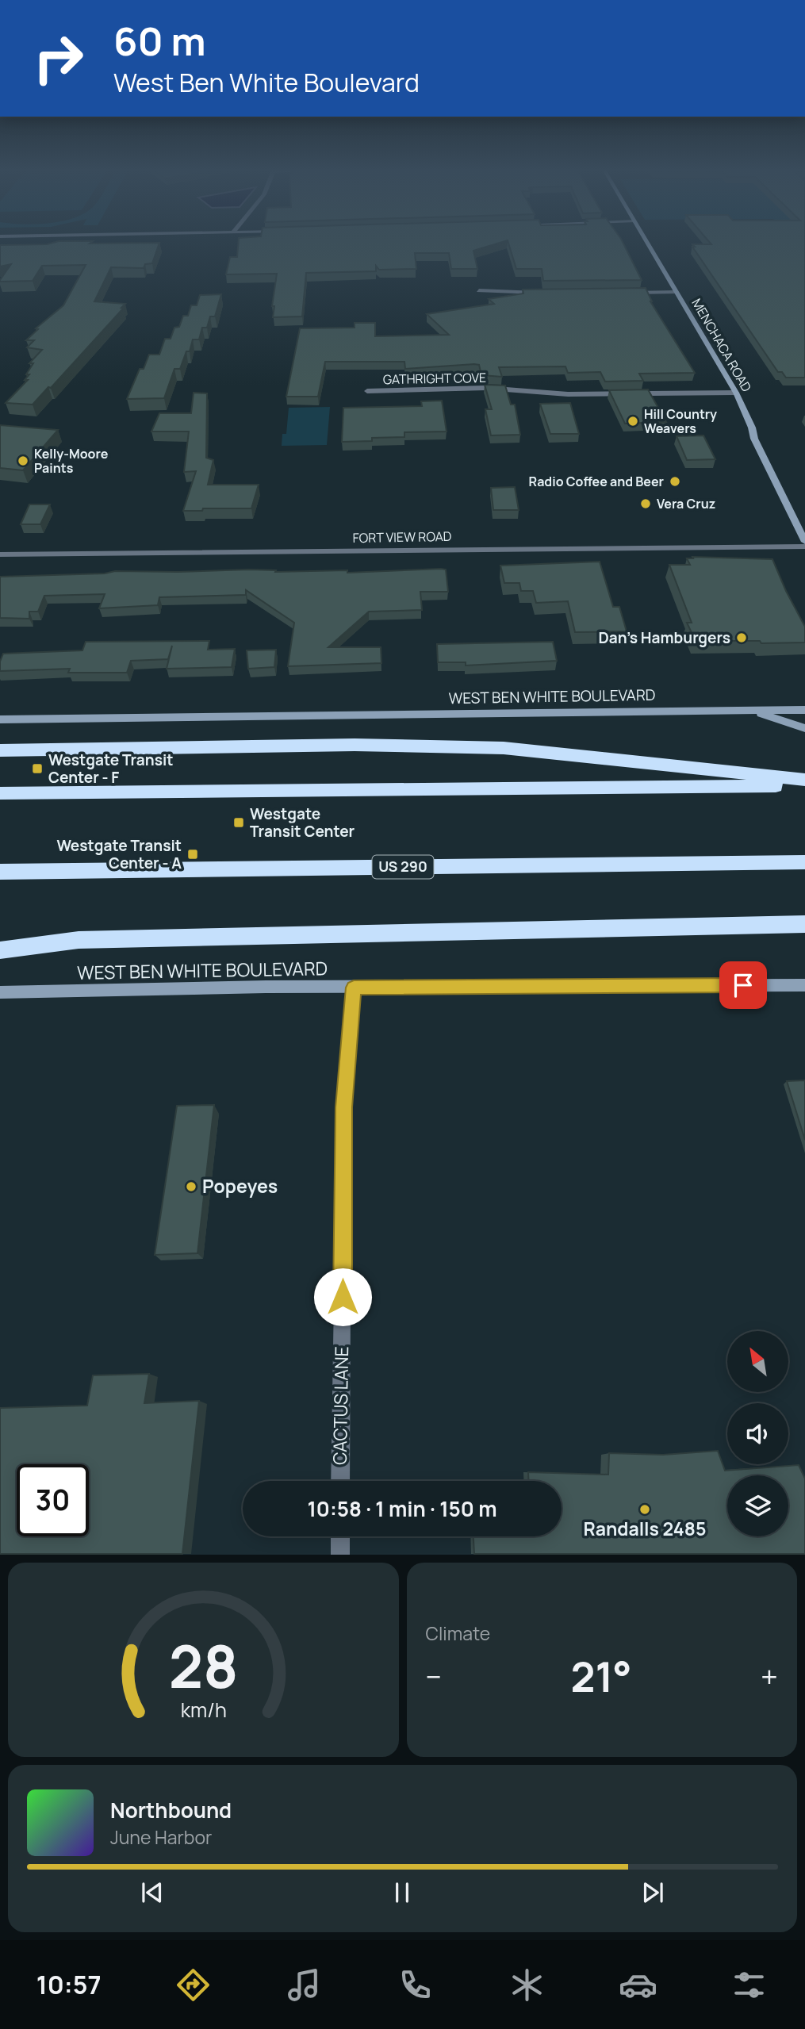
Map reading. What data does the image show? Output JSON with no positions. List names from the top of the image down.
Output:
{
  "streets": {
    "highway": ["US 290"],
    "main road": ["MENCHACA ROAD", "WEST BEN WHITE BOULEVARD"],
    "street": ["GATHRIGHT COVE", "FORT VIEW ROAD", "CACTUS LANE"]
  },
  "crossings": [
    ["MENCHACA ROAD", "GATHRIGHT COVE"],
    ["WEST BEN WHITE BOULEVARD", "CACTUS LANE"]
  ],
  "places": {
    "other": [
      "Hill Country Weavers",
      "Kelly-Moore Paints",
      "Radio Coffee and Beer",
      "Vera Cruz",
      "Dan's Hamburgers",
      "Popeyes",
      "Randalls 2485"
    ],
    "transit": ["Westgate Transit Center - F", "Westgate Transit Center", "Westgate Transit Center - A"]
  },
  "north": "top left",
  "page": {
    "turn": ["60 m", "West Ben White Boulevard"],
    "limit": "30",
    "trip": "10:58 · 1 min · 150 m",
    "tile": "Climate",
    "heat": ["−", "21°", "+"],
    "song": ["Northbound", "June Harbor"],
    "tabs": "10:57",
    "gauge": ["28", "km/h"]
  }
}
